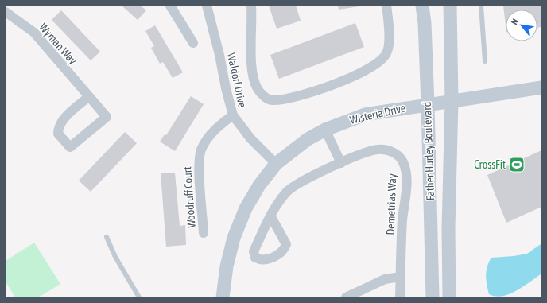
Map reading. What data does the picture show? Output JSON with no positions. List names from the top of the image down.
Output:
{
  "streets": {
    "main road": ["Wisteria Drive", "Father Hurley Boulevard"],
    "street": [
      "Wyman Way",
      "Waldorf Drive",
      "Woodruff Court",
      "Demetrias Way"
    ]
  },
  "crossings": [
    ["Waldorf Drive", "Wisteria Drive"],
    ["Waldorf Drive", "Woodruff Court"],
    ["Wisteria Drive", "Father Hurley Boulevard"]
  ],
  "places": {
    "sports": ["CrossFit"]
  },
  "north": "top left"
}
